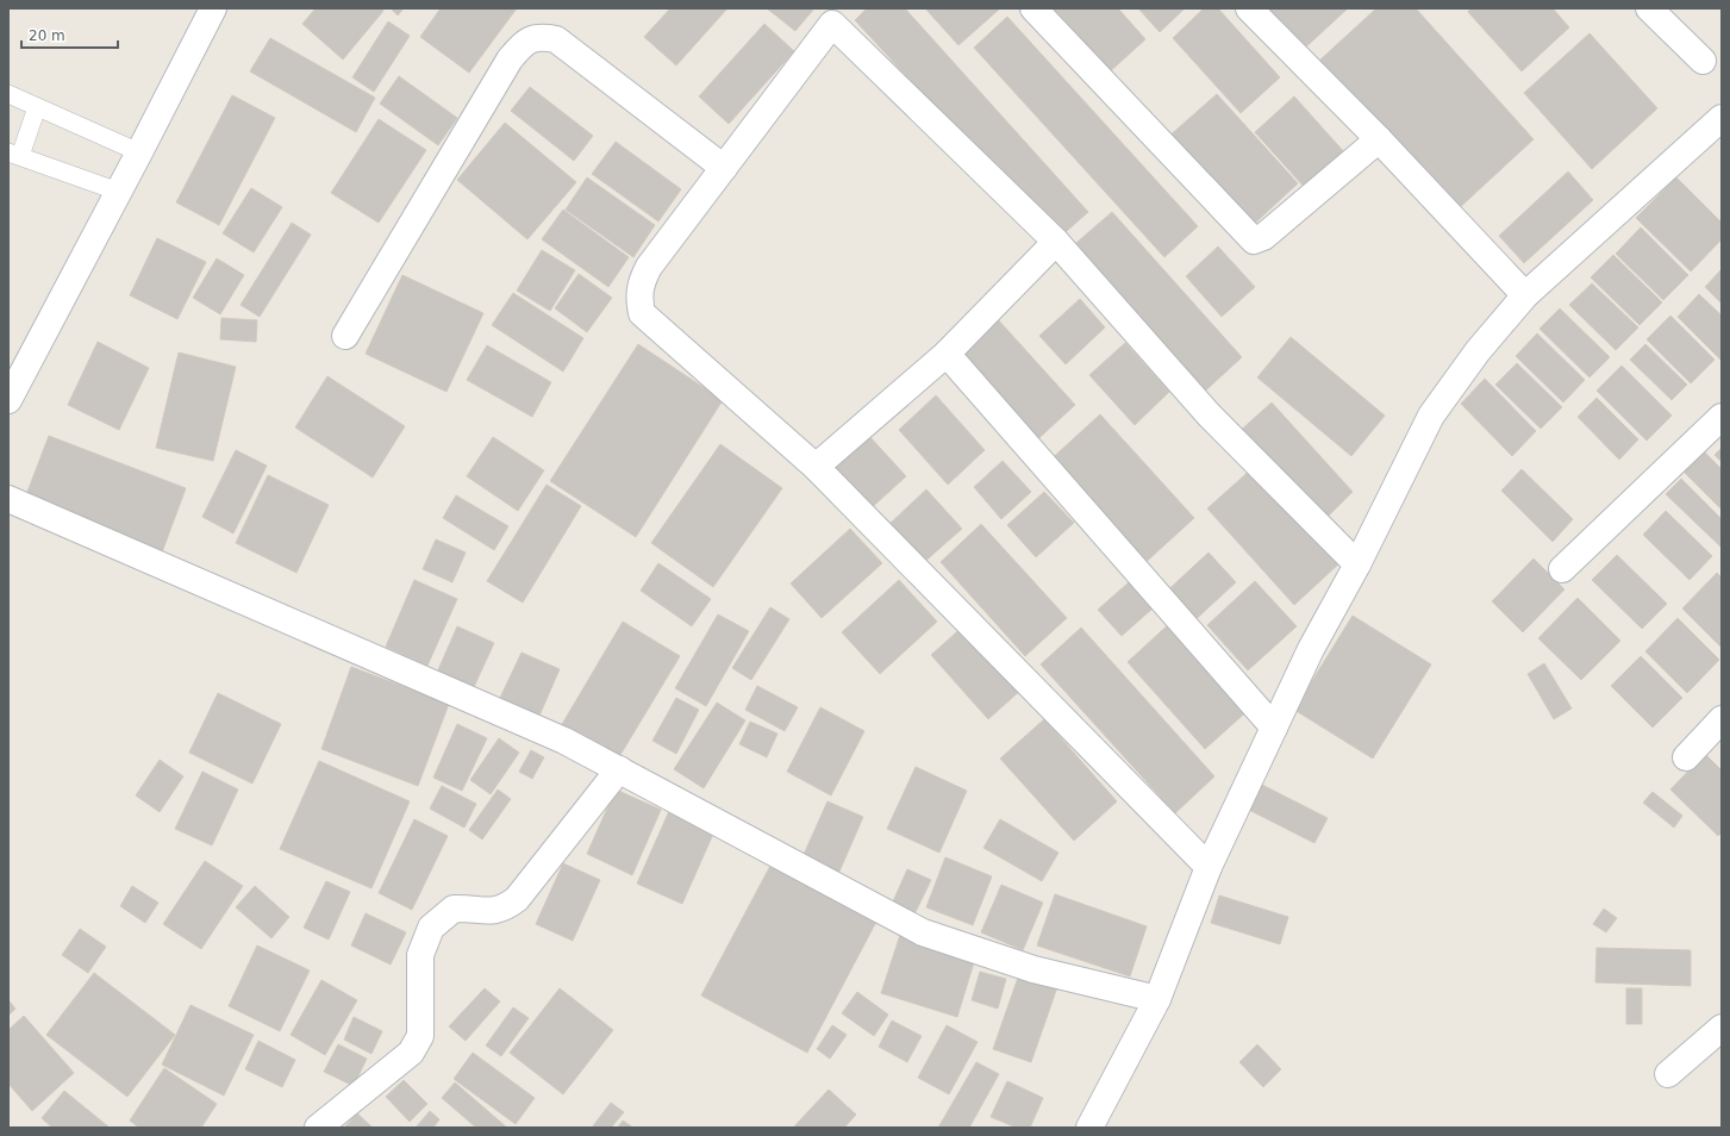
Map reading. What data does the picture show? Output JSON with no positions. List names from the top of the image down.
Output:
{
  "scale_bar": "20 m"
}
